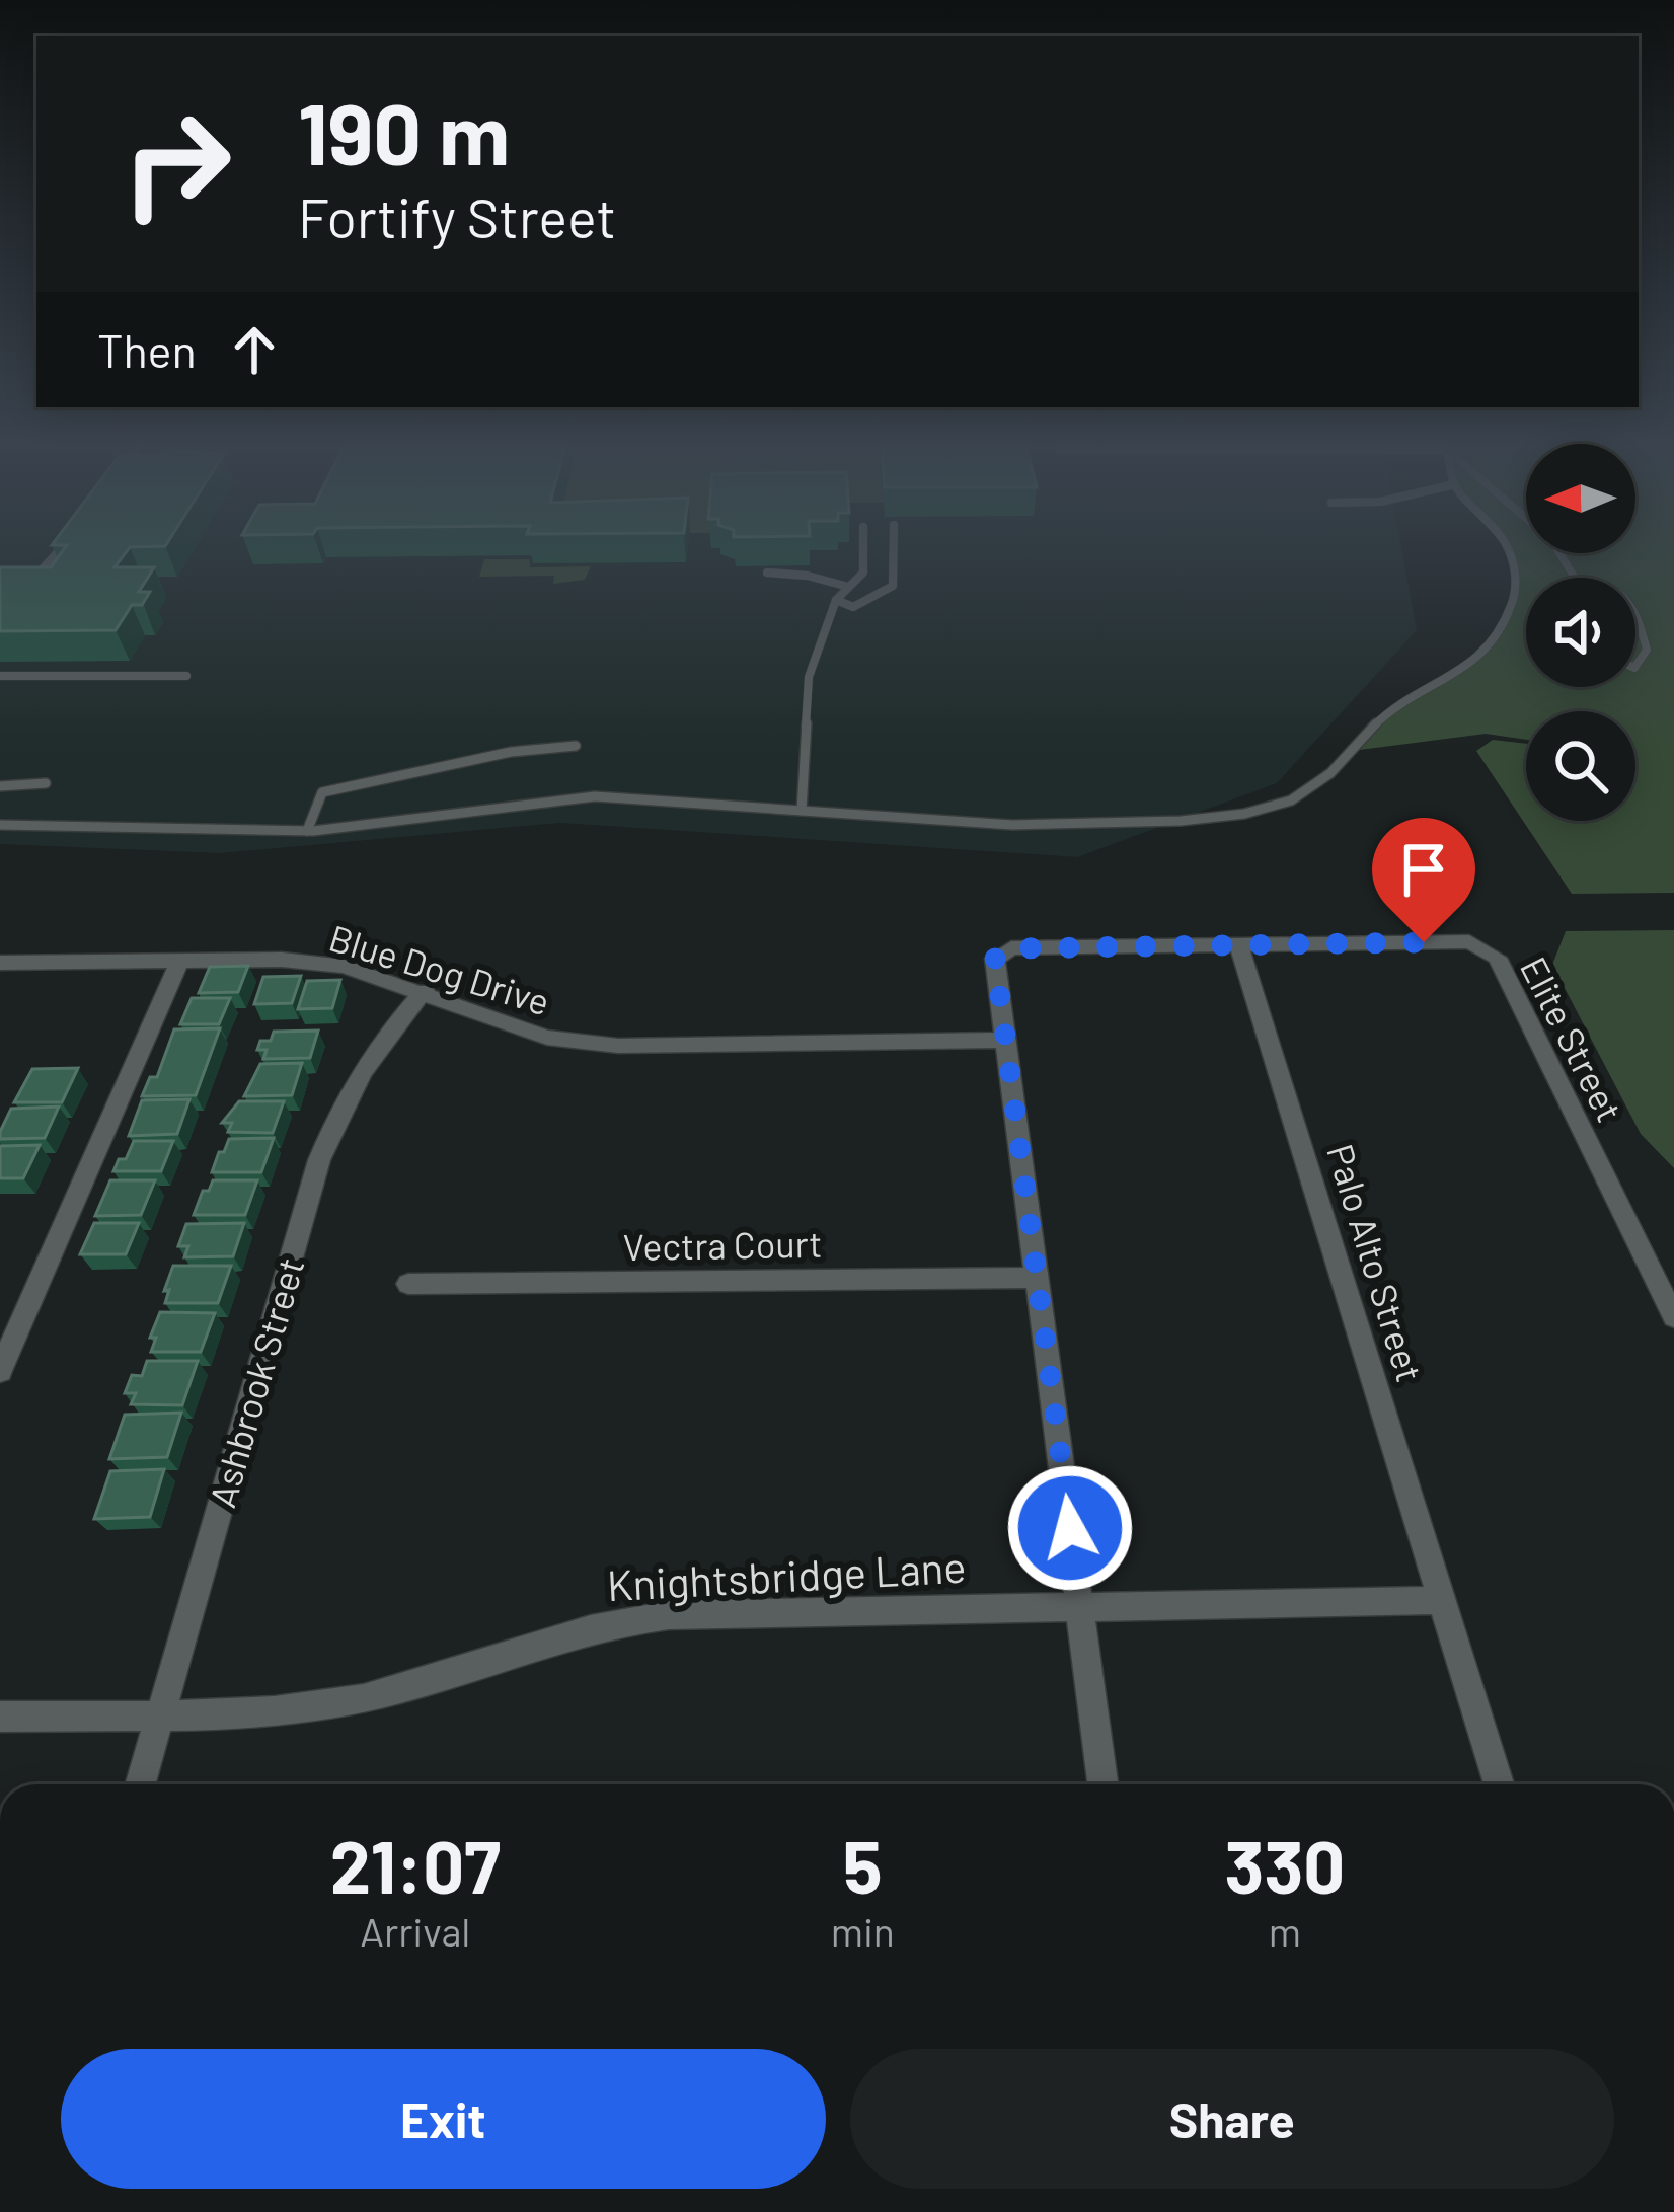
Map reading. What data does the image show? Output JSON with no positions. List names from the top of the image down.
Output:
{
  "streets": {
    "street": [
      "Blue Dog Drive",
      "Elite Street",
      "Vectra Court",
      "Palo Alto Street",
      "Ashbrook Street",
      "Knightsbridge Lane"
    ]
  },
  "crossings": [
    ["Blue Dog Drive", "Elite Street"],
    ["Blue Dog Drive", "Ashbrook Street"],
    ["Elite Street", "Palo Alto Street"],
    ["Palo Alto Street", "Knightsbridge Lane"],
    ["Ashbrook Street", "Knightsbridge Lane"]
  ],
  "north": "left",
  "page": {
    "turn": ["190 m", "Fortify Street"],
    "then": "Then",
    "eta": [
      "21:07",
      "Arrival",
      "5",
      "min",
      "330",
      "m"
    ],
    "buttons": ["Exit", "Share"]
  }
}
